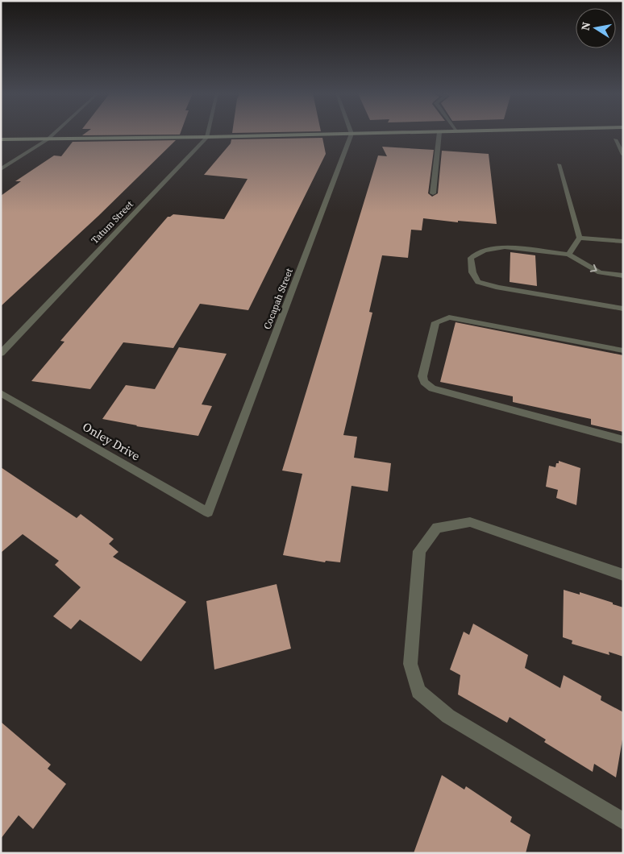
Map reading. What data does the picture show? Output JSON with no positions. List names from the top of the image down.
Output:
{
  "streets": {
    "street": ["Tatum Street", "Cocapah Street", "Onley Drive"]
  },
  "crossings": [
    ["Cocapah Street", "Onley Drive"]
  ],
  "north": "left"
}
